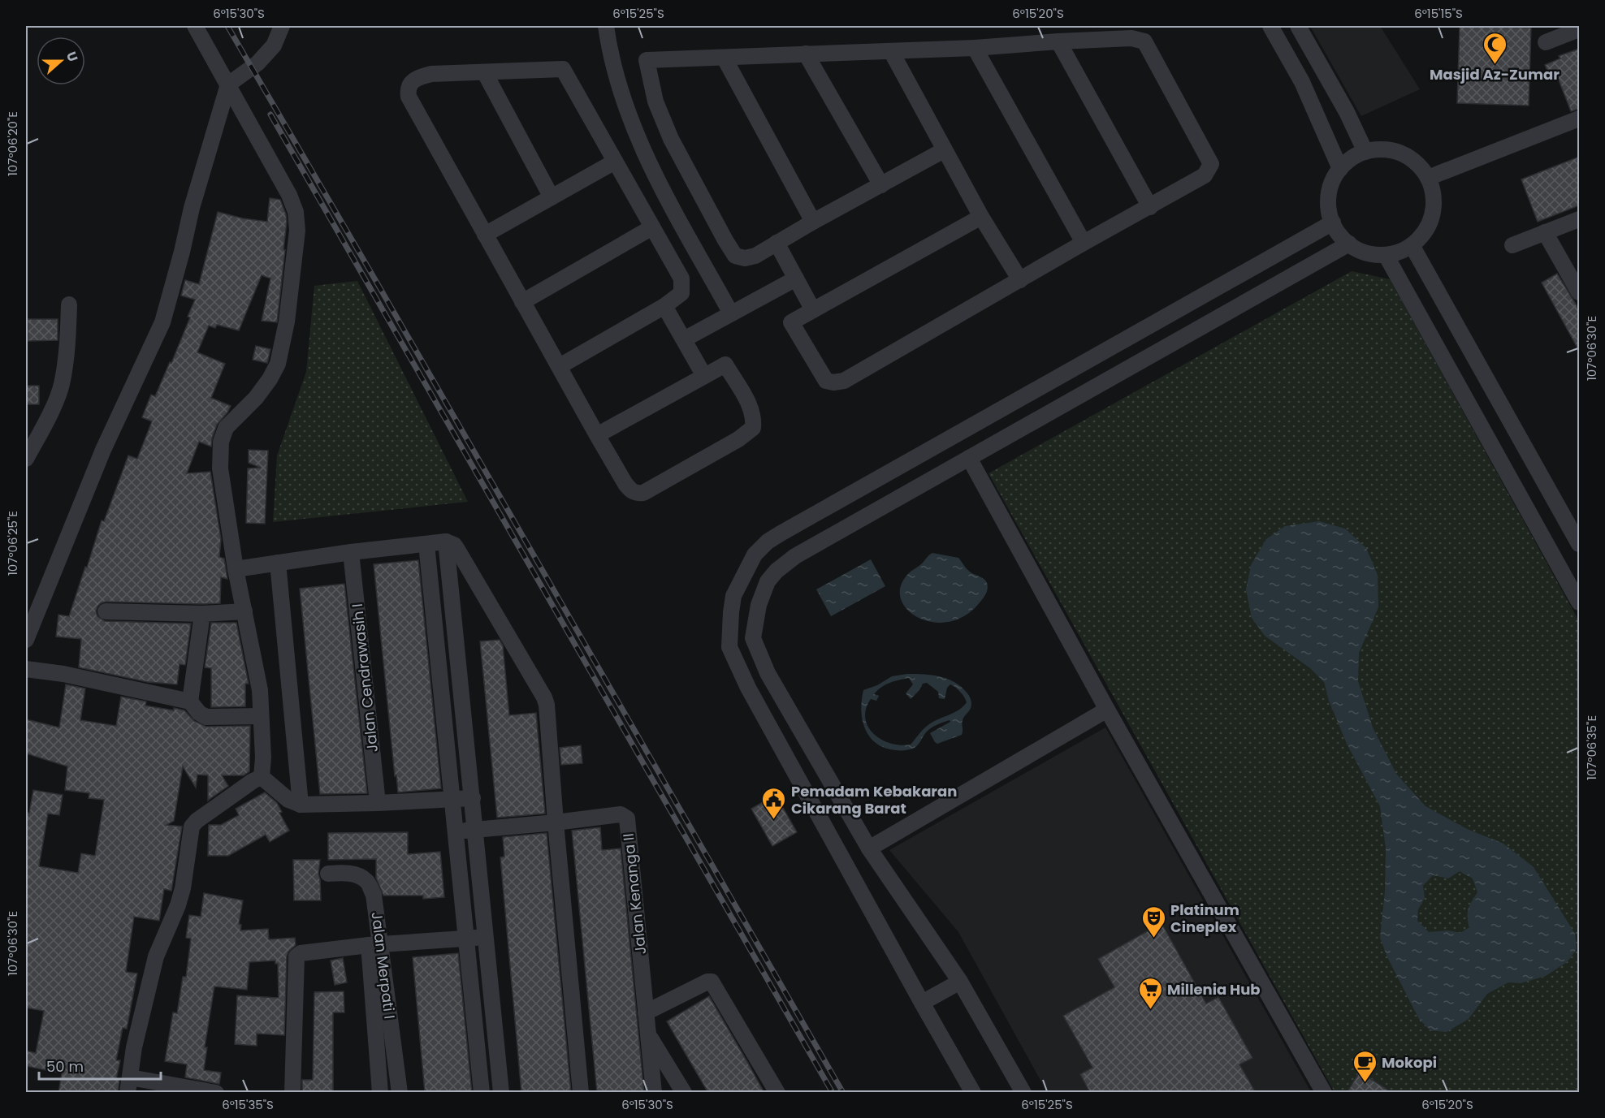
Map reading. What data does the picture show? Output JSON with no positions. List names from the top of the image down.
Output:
{
  "streets": {
    "street": ["Jalan Cendrawasih I", "Jalan Kenanga II", "Jalan Merpati I"]
  },
  "places": {
    "mosque": ["Masjid Az-Zumar"],
    "public building": ["Pemadam Kebakaran Cikarang Barat"],
    "theatre": ["Platinum Cineplex"],
    "supermarket": ["Millenia Hub"],
    "cafe": ["Mokopi"]
  },
  "scale_bar": "50 m",
  "north": "right",
  "coordinates": [
    "6°15'30\"S",
    "6°15'25\"S",
    "6°15'20\"S",
    "6°15'15\"S",
    "107°06'20\"E",
    "107°06'30\"E",
    "107°06'25\"E",
    "107°06'35\"E",
    "6°15'35\"S"
  ]
}
